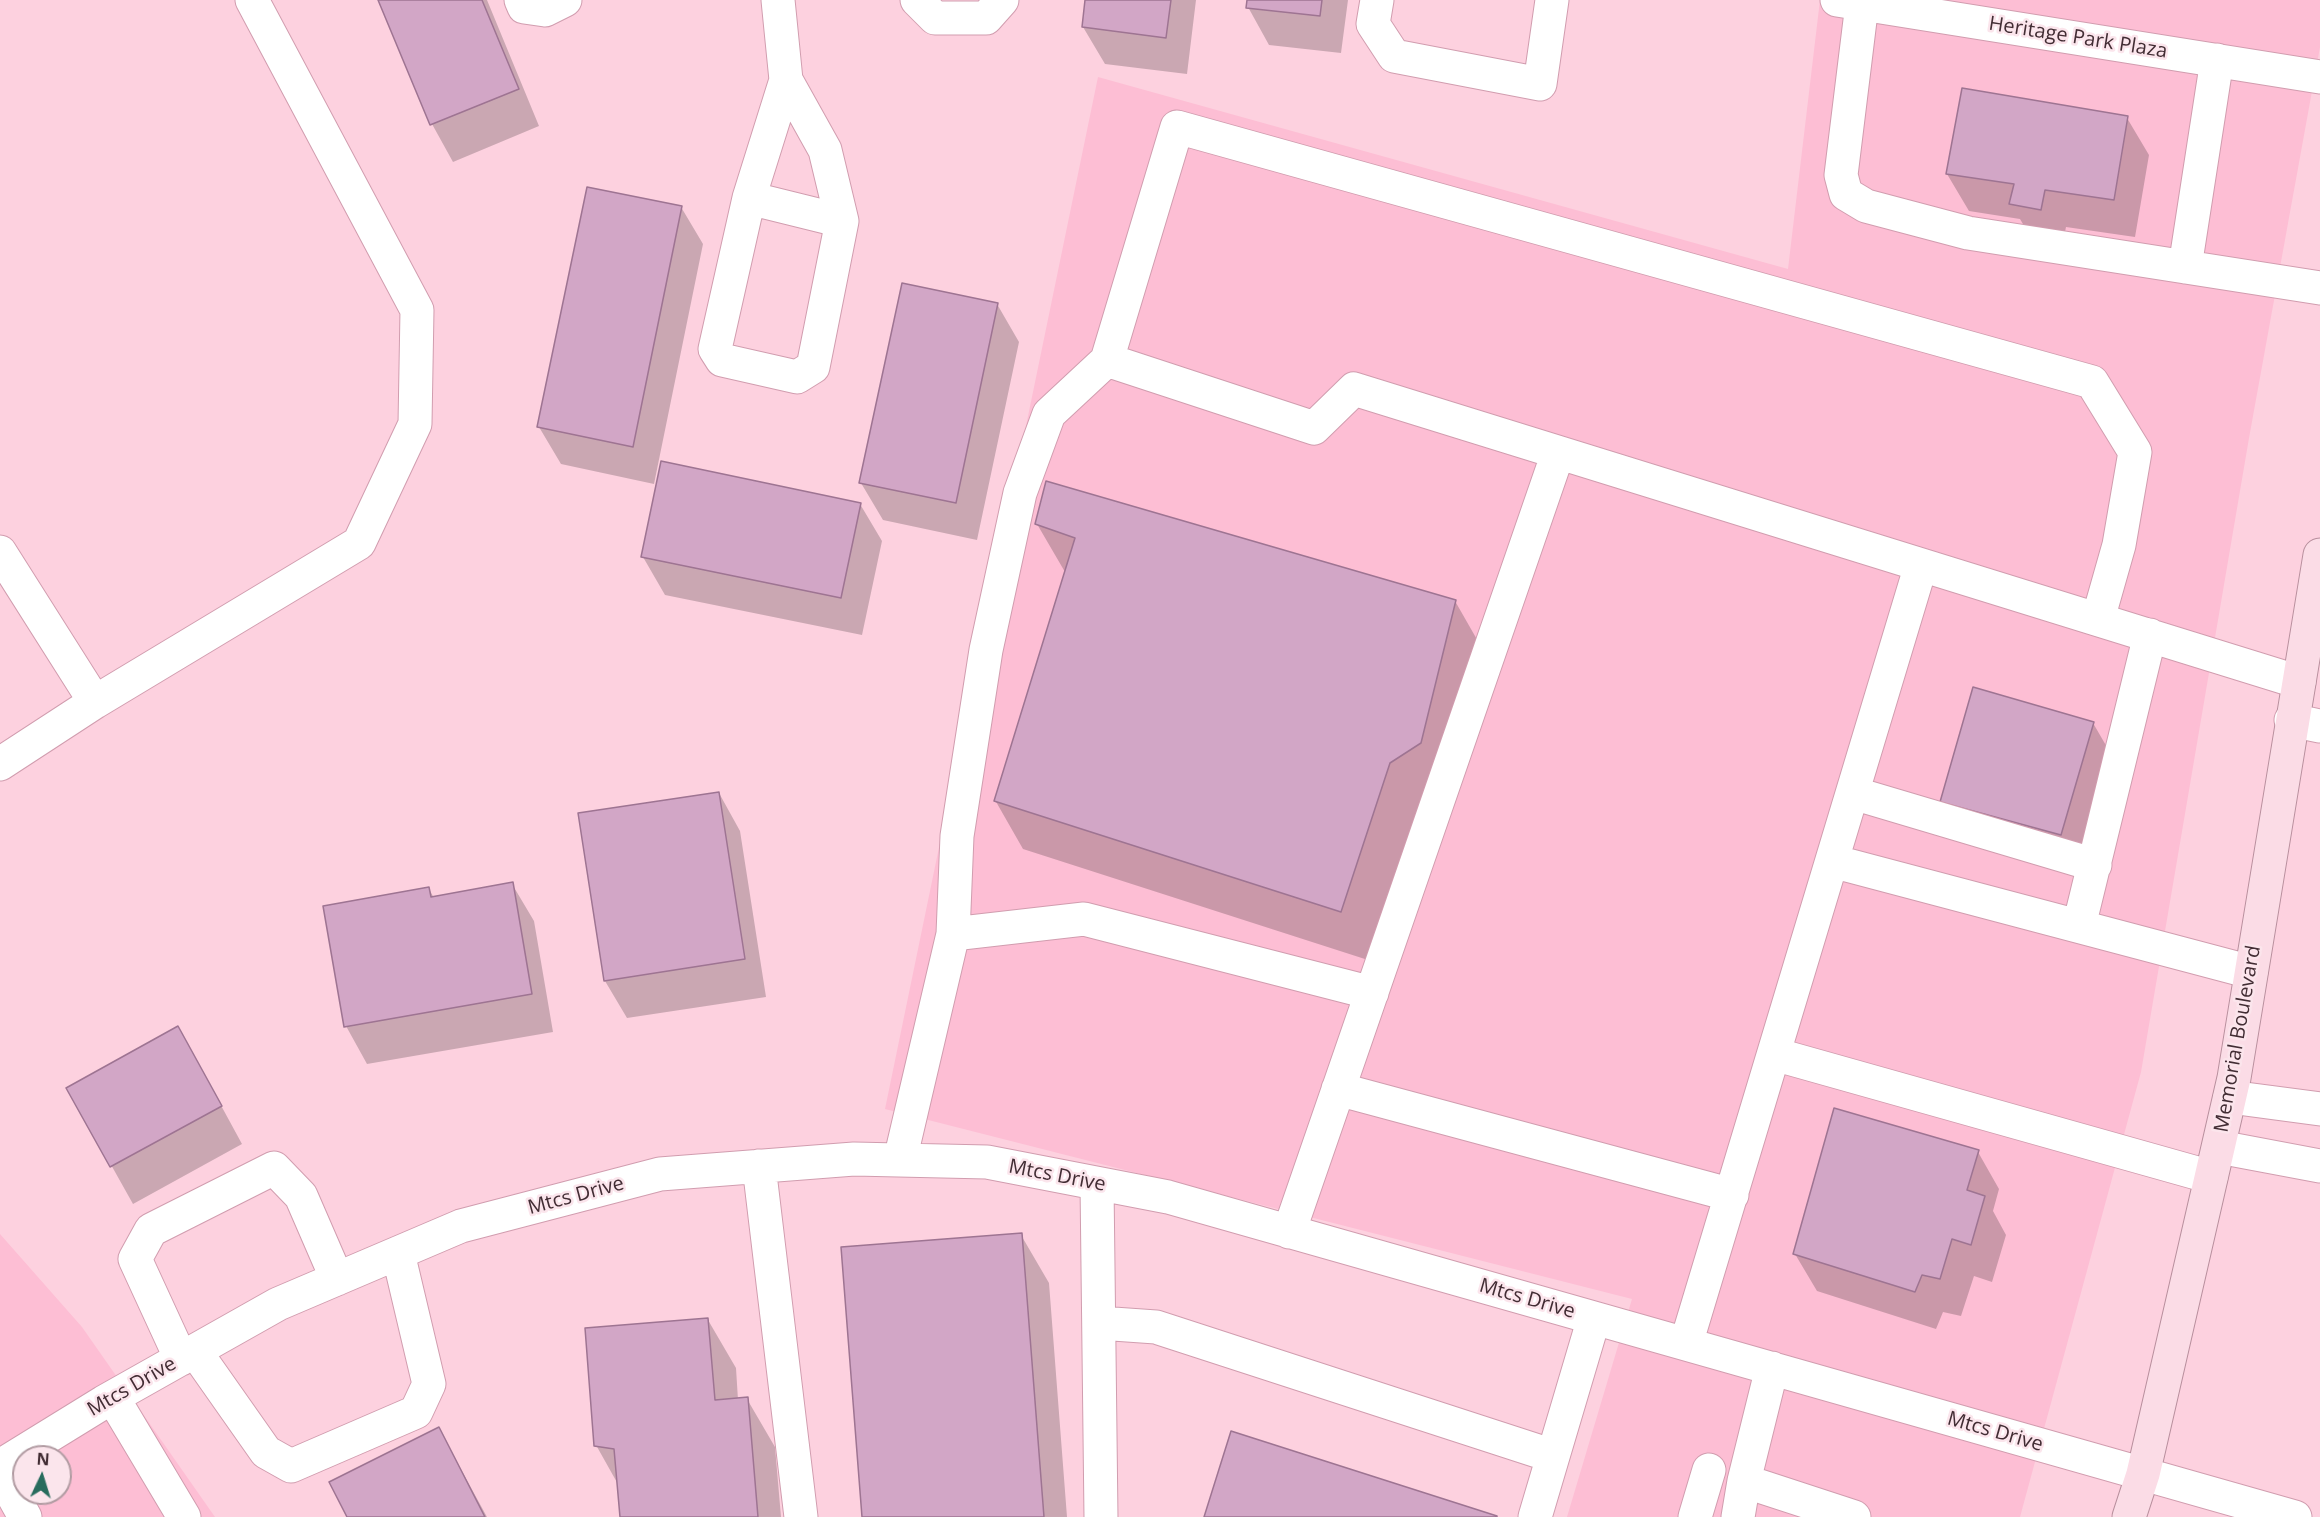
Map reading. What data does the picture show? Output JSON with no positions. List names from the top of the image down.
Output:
{
  "streets": {
    "main road": ["Memorial Boulevard"],
    "street": ["Heritage Park Plaza", "Mtcs Drive"]
  },
  "crossings": [
    ["Memorial Boulevard", "Mtcs Drive"]
  ],
  "north": "top"
}
